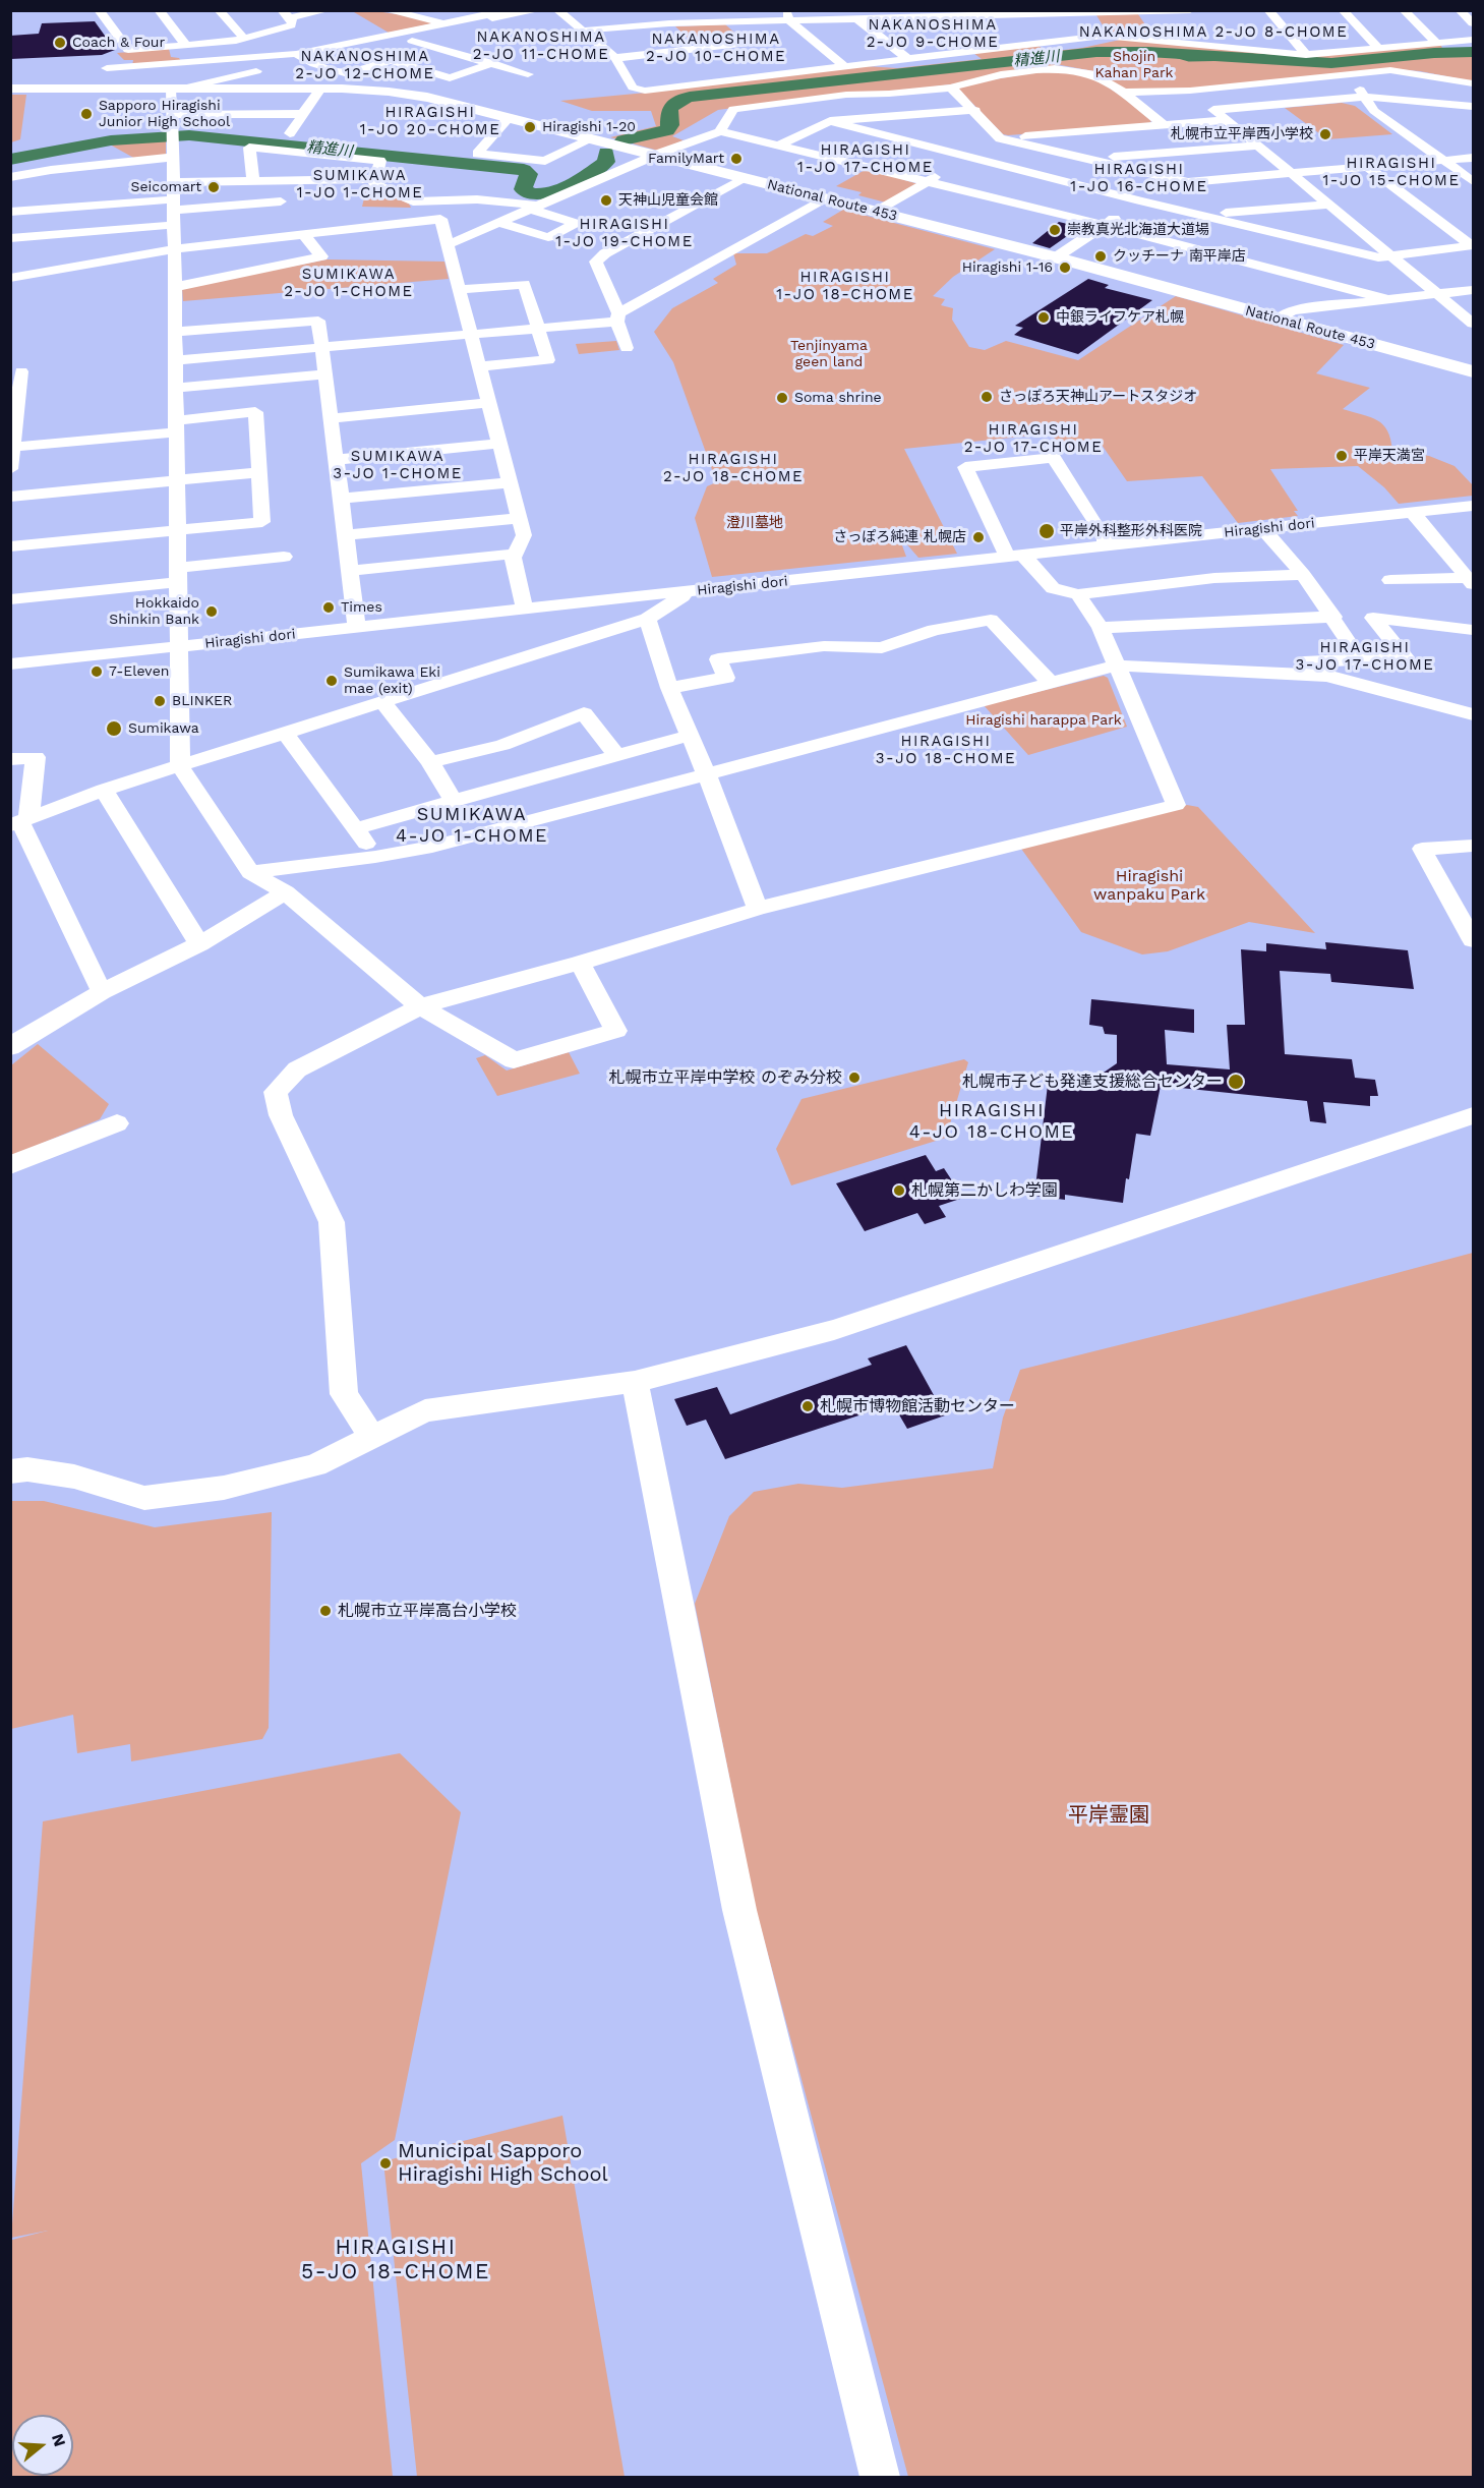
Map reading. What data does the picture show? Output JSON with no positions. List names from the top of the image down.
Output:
{
  "streets": {
    "highway": ["National Route 453"],
    "street": ["Hiragishi dori"]
  },
  "districts": [
    "NAKANOSHIMA 2-JO 9-CHOME",
    "NAKANOSHIMA 2-JO 8-CHOME",
    "NAKANOSHIMA 2-JO 11-CHOME",
    "NAKANOSHIMA 2-JO 10-CHOME",
    "NAKANOSHIMA 2-JO 12-CHOME",
    "HIRAGISHI 1-JO 20-CHOME",
    "HIRAGISHI 1-JO 17-CHOME",
    "HIRAGISHI 1-JO 15-CHOME",
    "HIRAGISHI 1-JO 16-CHOME",
    "SUMIKAWA 1-JO 1-CHOME",
    "HIRAGISHI 1-JO 19-CHOME",
    "SUMIKAWA 2-JO 1-CHOME",
    "HIRAGISHI 1-JO 18-CHOME",
    "HIRAGISHI 2-JO 17-CHOME",
    "SUMIKAWA 3-JO 1-CHOME",
    "HIRAGISHI 2-JO 18-CHOME",
    "HIRAGISHI 3-JO 17-CHOME",
    "HIRAGISHI 3-JO 18-CHOME",
    "SUMIKAWA 4-JO 1-CHOME",
    "HIRAGISHI 4-JO 18-CHOME",
    "HIRAGISHI 5-JO 18-CHOME"
  ],
  "water": ["精進川"],
  "parks": [
    "Shojin Kahan Park",
    "Tenjinyama geen land",
    "澄川墓地",
    "Hiragishi harappa Park",
    "Hiragishi wanpaku Park",
    "平岸霊園"
  ],
  "places": [
    "Coach & Four",
    "Sapporo Hiragishi Junior High School",
    "Hiragishi 1-20",
    "札幌市立平岸西小学校",
    "FamilyMart",
    "Seicomart",
    "天神山児童会館",
    "崇教真光北海道大道場",
    "クッチーナ 南平岸店",
    "Hiragishi 1-16",
    "中銀ライフケア札幌",
    "さっぽろ天神山アートスタジオ",
    "Soma shrine",
    "平岸天満宮",
    "平岸外科整形外科医院",
    "さっぽろ純連 札幌店",
    "Times",
    "Hokkaido Shinkin Bank",
    "7-Eleven",
    "Sumikawa Eki mae (exit)",
    "BLINKER",
    "Sumikawa",
    "札幌市立平岸中学校 のぞみ分校",
    "札幌市子ども発達支援総合センター",
    "札幌第二かしわ学園",
    "札幌市博物館活動センター",
    "札幌市立平岸高台小学校",
    "Municipal Sapporo Hiragishi High School"
  ],
  "north": "right"
}
